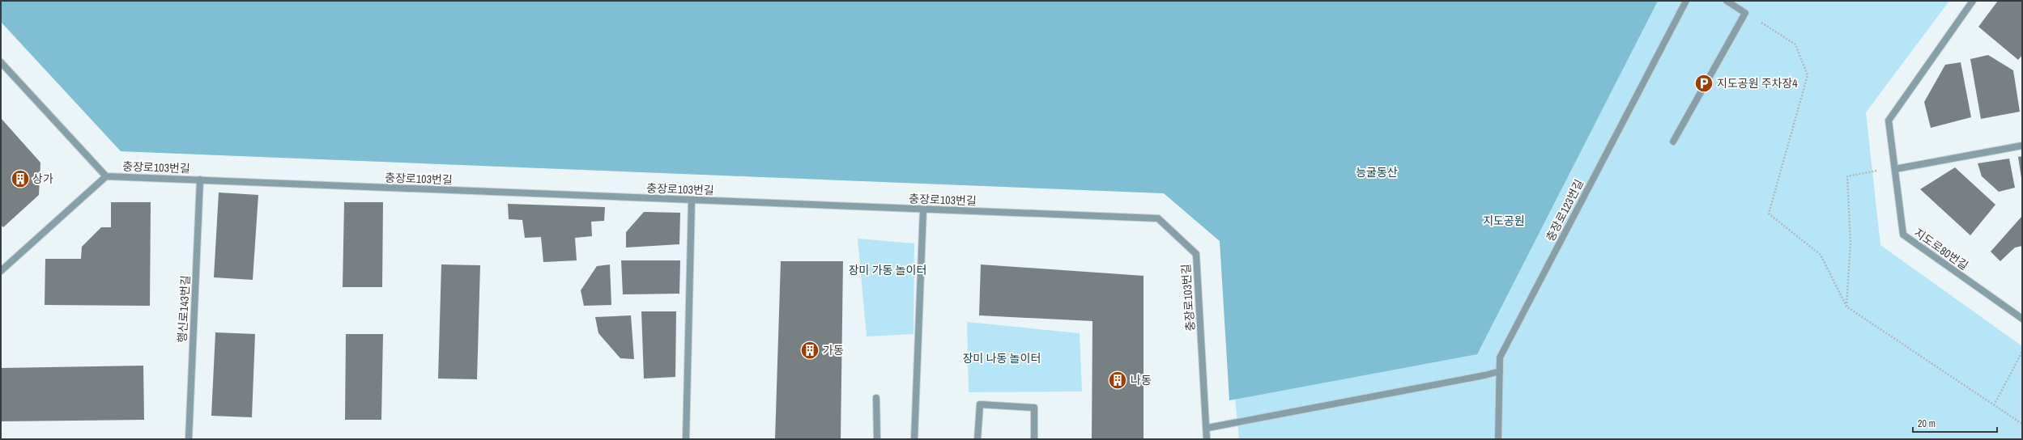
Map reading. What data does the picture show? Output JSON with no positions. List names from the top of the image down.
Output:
{
  "streets": {
    "street": [
      "충장로103번길",
      "충장로123번길",
      "지도로80번길",
      "행신로143번길"
    ]
  },
  "crossings": [
    ["충장로103번길", "행신로143번길"]
  ],
  "parks": [
    "능굴동산",
    "지도공원",
    "장미 가동 놀이터",
    "장미 나동 놀이터"
  ],
  "places": {
    "parking": ["지도공원 주차장4"],
    "building": ["상가", "가동", "나동"]
  },
  "scale_bar": "20 m"
}
